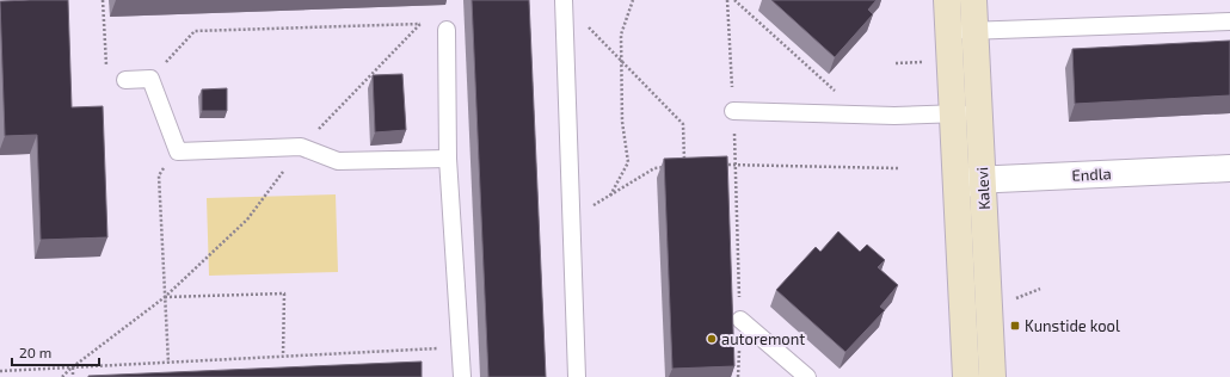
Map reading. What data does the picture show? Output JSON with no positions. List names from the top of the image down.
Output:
{
  "streets": {
    "main road": ["Kalevi"],
    "street": ["Endla"]
  },
  "crossings": [
    ["Endla", "Kalevi"]
  ],
  "places": {
    "transit": ["Kunstide kool"],
    "other": ["autoremont"]
  },
  "scale_bar": "20 m"
}
